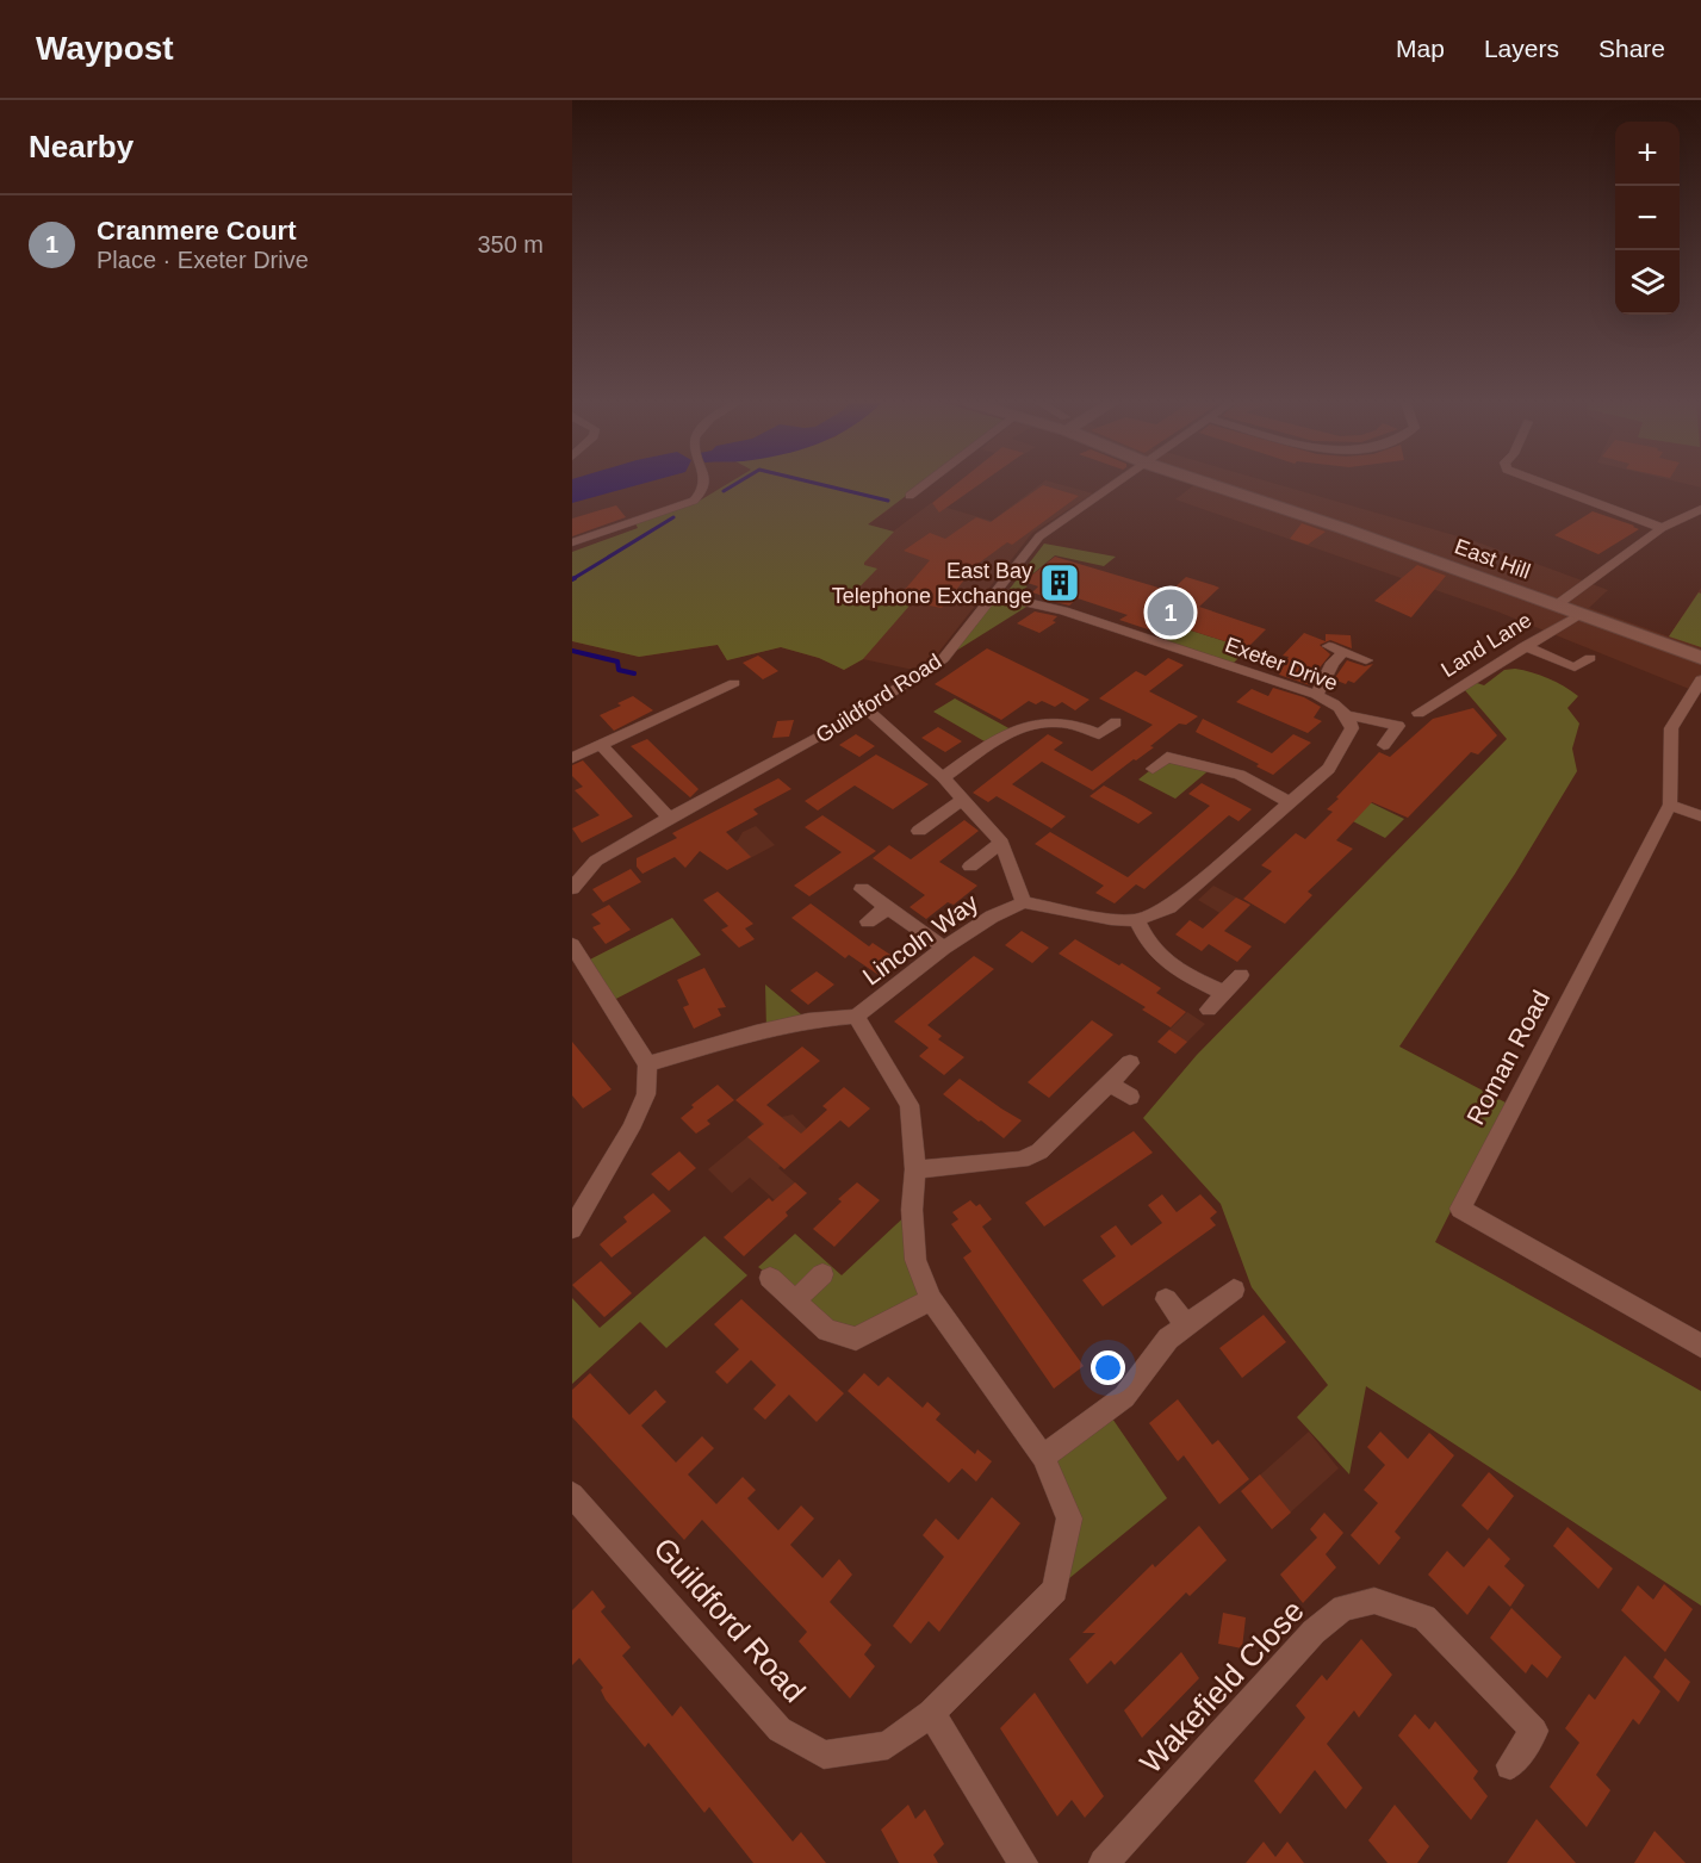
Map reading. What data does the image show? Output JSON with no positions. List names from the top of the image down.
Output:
{
  "streets": {
    "street": [
      "East Hill",
      "Land Lane",
      "Exeter Drive",
      "Guildford Road",
      "Lincoln Way",
      "Roman Road",
      "Wakefield Close"
    ]
  },
  "crossings": [
    ["East Hill", "Land Lane"],
    ["Exeter Drive", "Guildford Road"],
    ["Guildford Road", "Lincoln Way"]
  ],
  "places": {
    "building": ["East Bay Telephone Exchange"]
  },
  "page": {
    "header": "Waypost",
    "nav": ["Map", "Layers", "Share"],
    "heading": "Nearby",
    "map_buttons": ["+", "−"],
    "list": [
      {
        "mark": "1",
        "name": "Cranmere Court",
        "note": "Place · Exeter Drive",
        "value": "350 m"
      }
    ],
    "pins": "1"
  }
}
